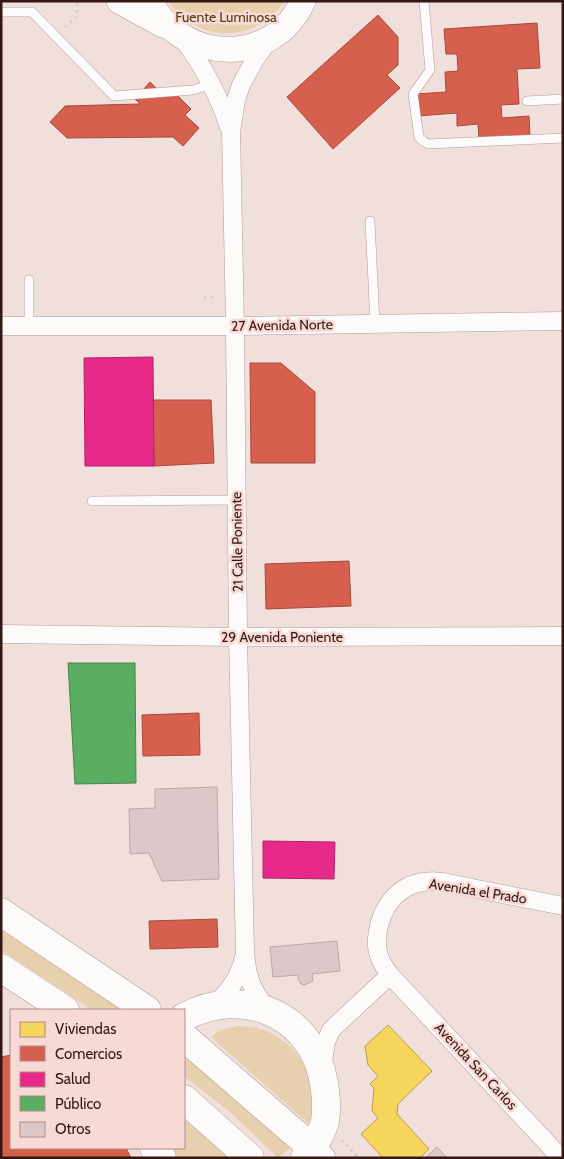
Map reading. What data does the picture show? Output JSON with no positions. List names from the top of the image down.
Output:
{
  "streets": {
    "street": [
      "27 Avenida Norte",
      "21 Calle Poniente",
      "29 Avenida Poniente",
      "Avenida el Prado",
      "Avenida San Carlos"
    ]
  },
  "crossings": [
    ["27 Avenida Norte", "21 Calle Poniente"],
    ["21 Calle Poniente", "29 Avenida Poniente"],
    ["Avenida el Prado", "Avenida San Carlos"]
  ],
  "parks": ["Fuente Luminosa"],
  "legend": [
    "Viviendas",
    "Comercios",
    "Salud",
    "Público",
    "Otros"
  ]
}
